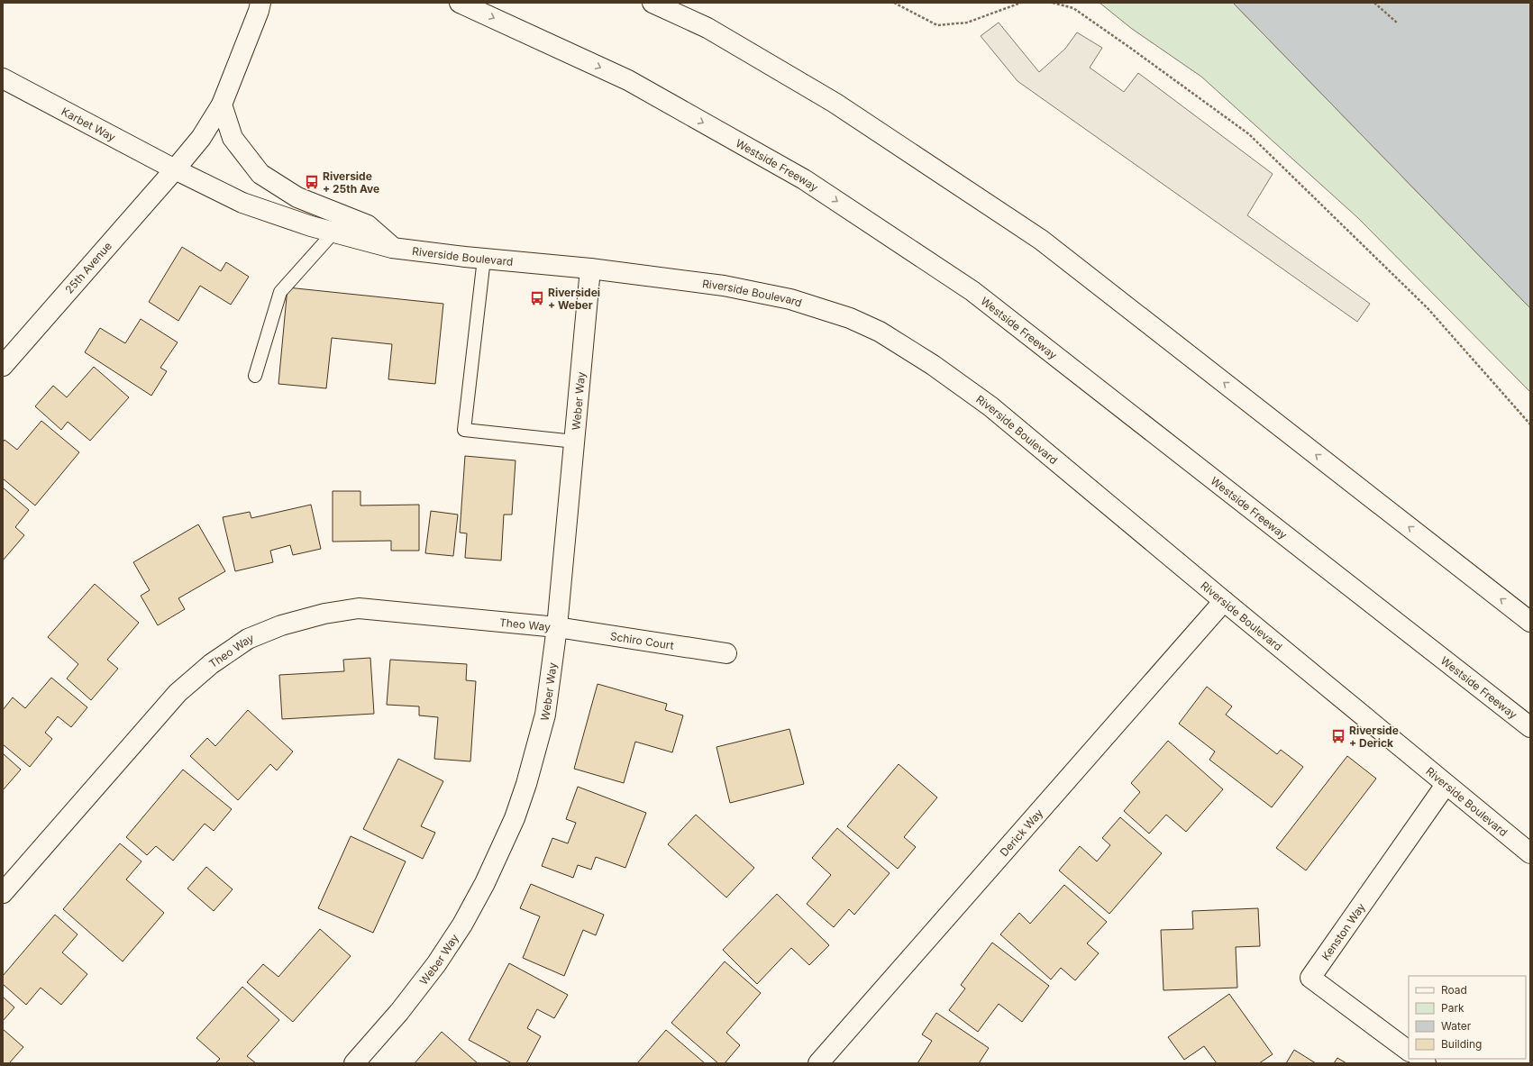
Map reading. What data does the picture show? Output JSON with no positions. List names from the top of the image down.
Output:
{
  "streets": {
    "main road": [
      "Karbet Way",
      "Westside Freeway",
      "Riverside Boulevard",
      "25th Avenue",
      "Weber Way",
      "Theo Way",
      "Schiro Court",
      "Derick Way",
      "Kenston Way"
    ]
  },
  "crossings": [
    ["Karbet Way", "Riverside Boulevard"],
    ["Karbet Way", "25th Avenue"],
    ["Riverside Boulevard", "25th Avenue"],
    ["Riverside Boulevard", "Weber Way"],
    ["Riverside Boulevard", "Derick Way"],
    ["Riverside Boulevard", "Kenston Way"],
    ["Weber Way", "Theo Way"],
    ["Weber Way", "Schiro Court"],
    ["Theo Way", "Schiro Court"]
  ],
  "places": {
    "bus stop": ["Riverside + 25th Ave", "Riversidei + Weber", "Riverside + Derick"]
  },
  "legend": [
    "Road",
    "Park",
    "Water",
    "Building"
  ]
}
